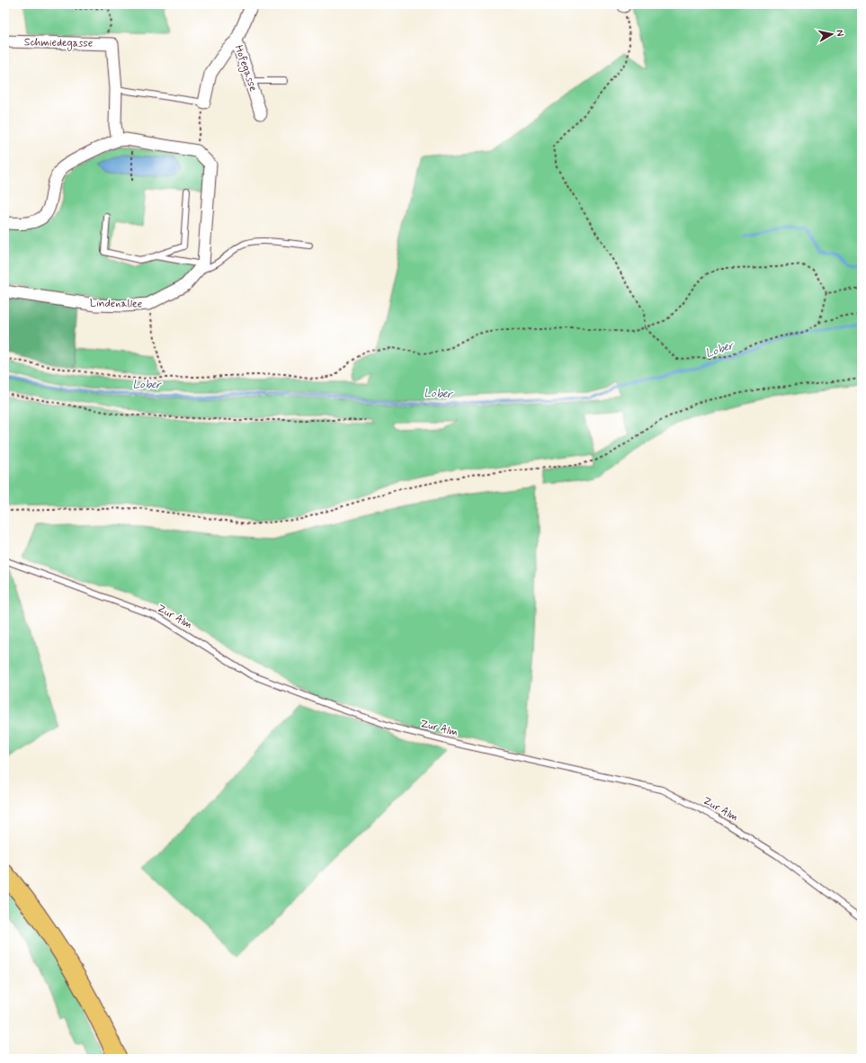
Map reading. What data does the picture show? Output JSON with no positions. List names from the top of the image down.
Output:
{
  "streets": {
    "street": ["Schmiedegasse", "Hofegasse", "Lindenallee"],
    "lane": ["Zur Alm"]
  },
  "water": ["Lober"],
  "north": "right"
}
